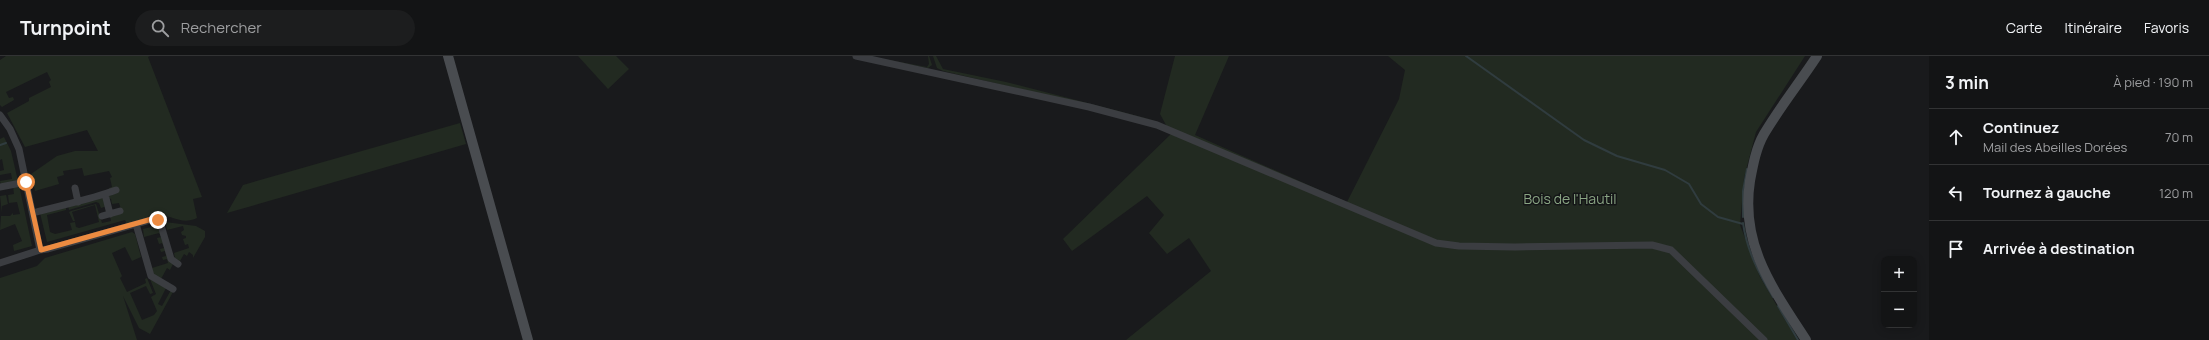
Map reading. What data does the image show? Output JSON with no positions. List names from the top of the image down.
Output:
{
  "parks": ["Bois de l'Hautil"],
  "page": {
    "header": "Turnpoint",
    "search": "Rechercher",
    "nav": ["Carte", "Itinéraire", "Favoris"],
    "heading": ["3 min", "À pied · 190 m"],
    "list": [
      ["Continuez", "Mail des Abeilles Dorées", "70 m"],
      ["Tournez à gauche", "120 m"],
      "Arrivée à destination"
    ],
    "map_buttons": ["+", "−"]
  }
}
